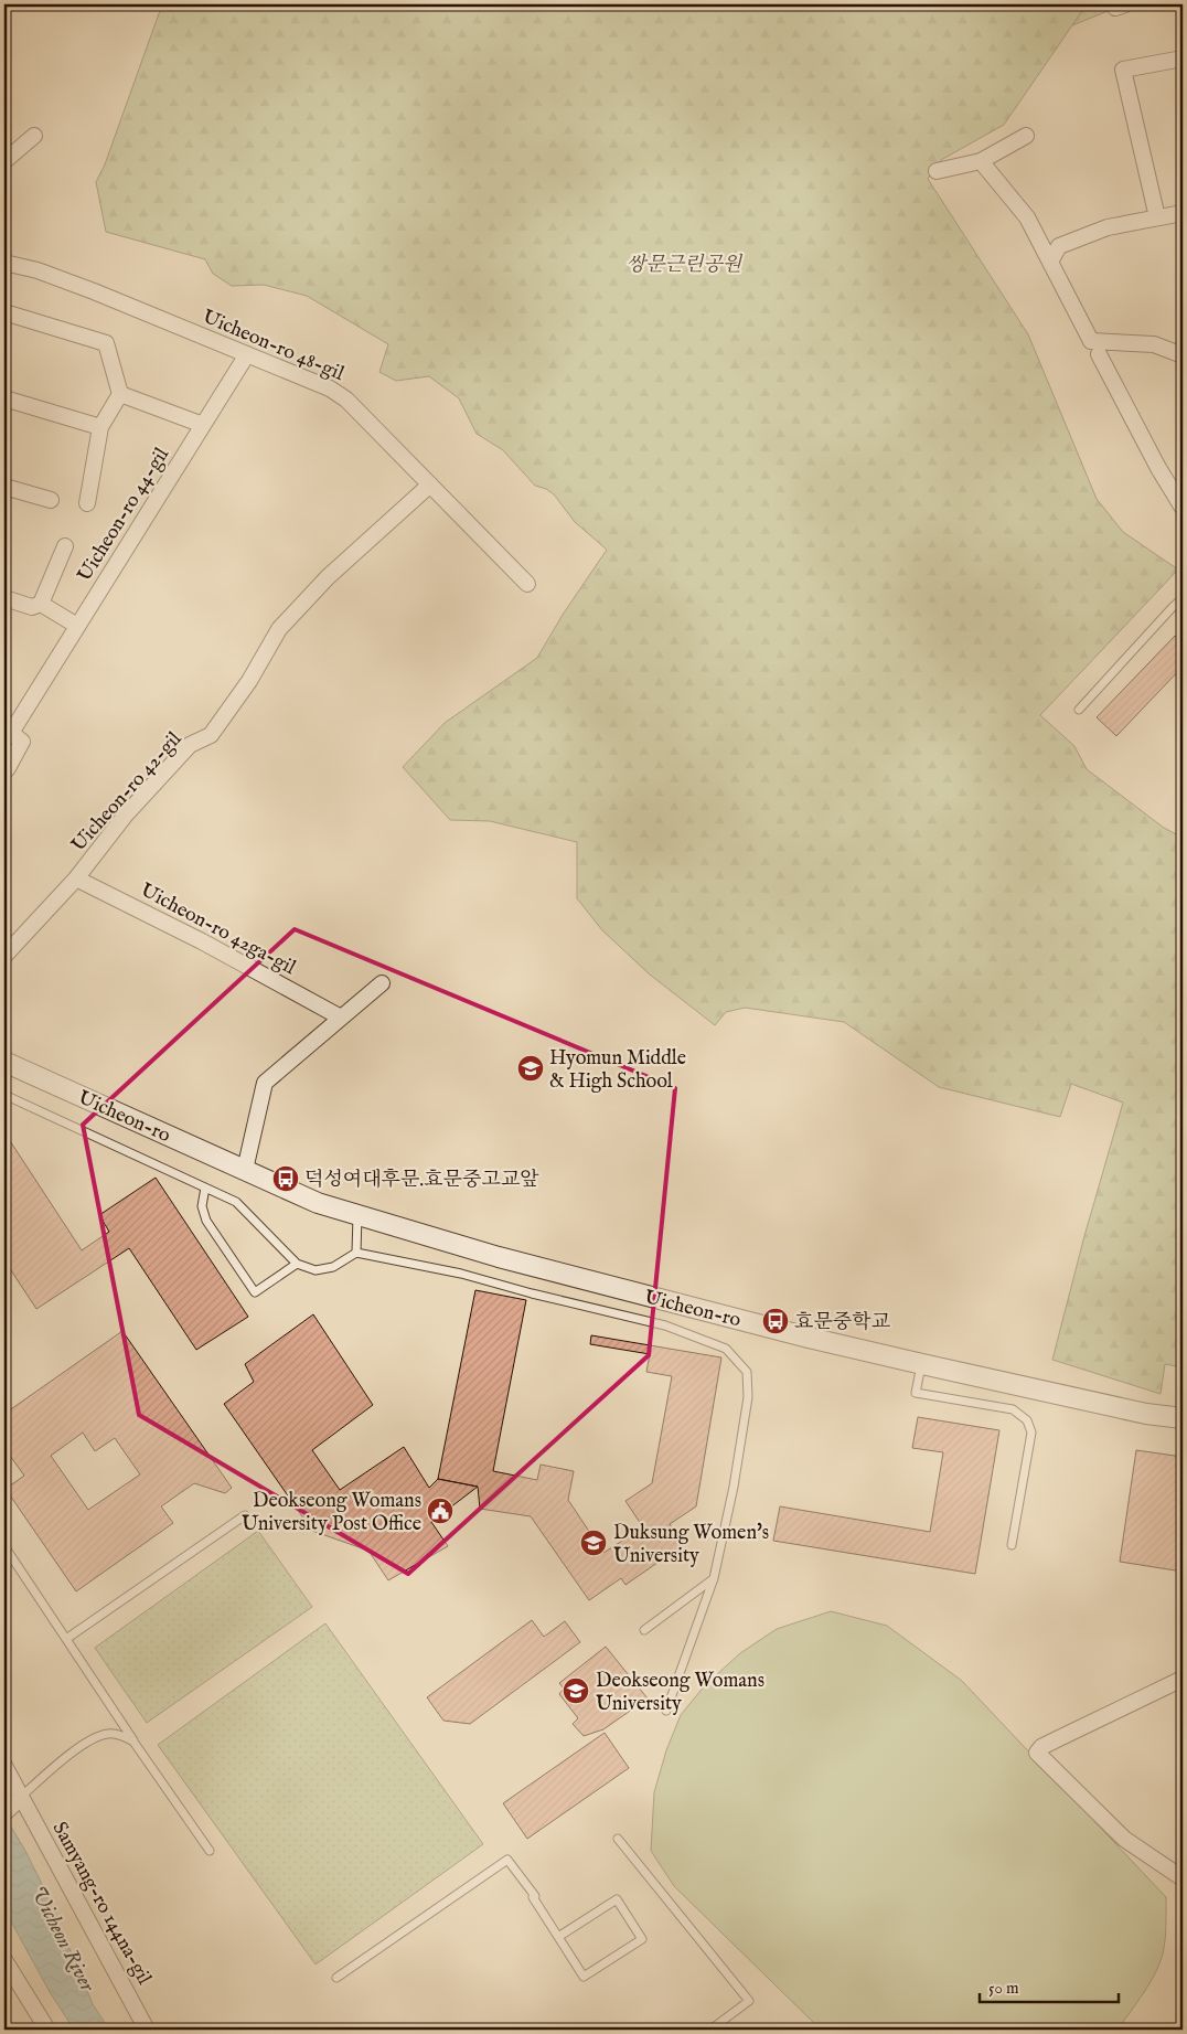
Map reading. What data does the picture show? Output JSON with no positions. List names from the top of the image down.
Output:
{
  "streets": {
    "street": [
      "Uicheon-ro 48-gil",
      "Uicheon-ro 44-gil",
      "Uicheon-ro 42-gil",
      "Uicheon-ro 42ga-gil",
      "Uicheon-ro",
      "Samyang-ro 144na-gil"
    ]
  },
  "crossings": [
    ["Uicheon-ro 48-gil", "Uicheon-ro 44-gil"],
    ["Uicheon-ro 48-gil", "Uicheon-ro 42-gil"],
    ["Uicheon-ro 42-gil", "Uicheon-ro 42ga-gil"]
  ],
  "water": ["Uicheon River"],
  "parks": ["쌍문근린공원"],
  "places": {
    "school or university": ["Hyomun Middle & High School", "Duksung Women's University", "Deokseong Womans University"],
    "bus stop": ["덕성여대후문.효문중고교앞", "효문중학교"],
    "public building": ["Deokseong Womans University Post Office"]
  },
  "scale_bar": "50 m"
}
